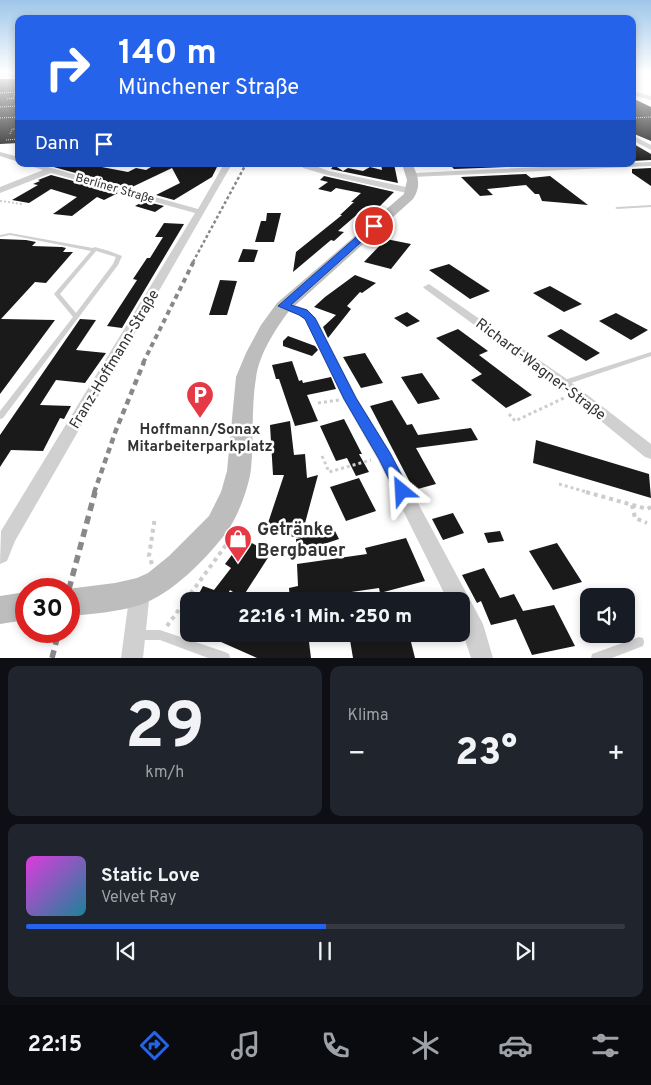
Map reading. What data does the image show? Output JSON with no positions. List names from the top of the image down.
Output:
{
  "streets": {
    "street": ["Berliner Straße", "Franz-Hoffmann-Straße", "Richard-Wagner-Straße"]
  },
  "crossings": [
    ["Berliner Straße", "Franz-Hoffmann-Straße"]
  ],
  "places": {
    "parking": ["Hoffmann/Sonax Mitarbeiterparkplatz"],
    "shop": ["Getränke Bergbauer"]
  },
  "page": {
    "turn": ["140 m", "Münchener Straße"],
    "then": "Dann",
    "limit": "30",
    "trip": "22:16 · 1 Min. · 250 m",
    "tile": [
      ["29", "km/h"],
      "Klima"
    ],
    "heat": ["−", "23°", "+"],
    "song": ["Static Love", "Velvet Ray"],
    "tabs": "22:15"
  }
}
